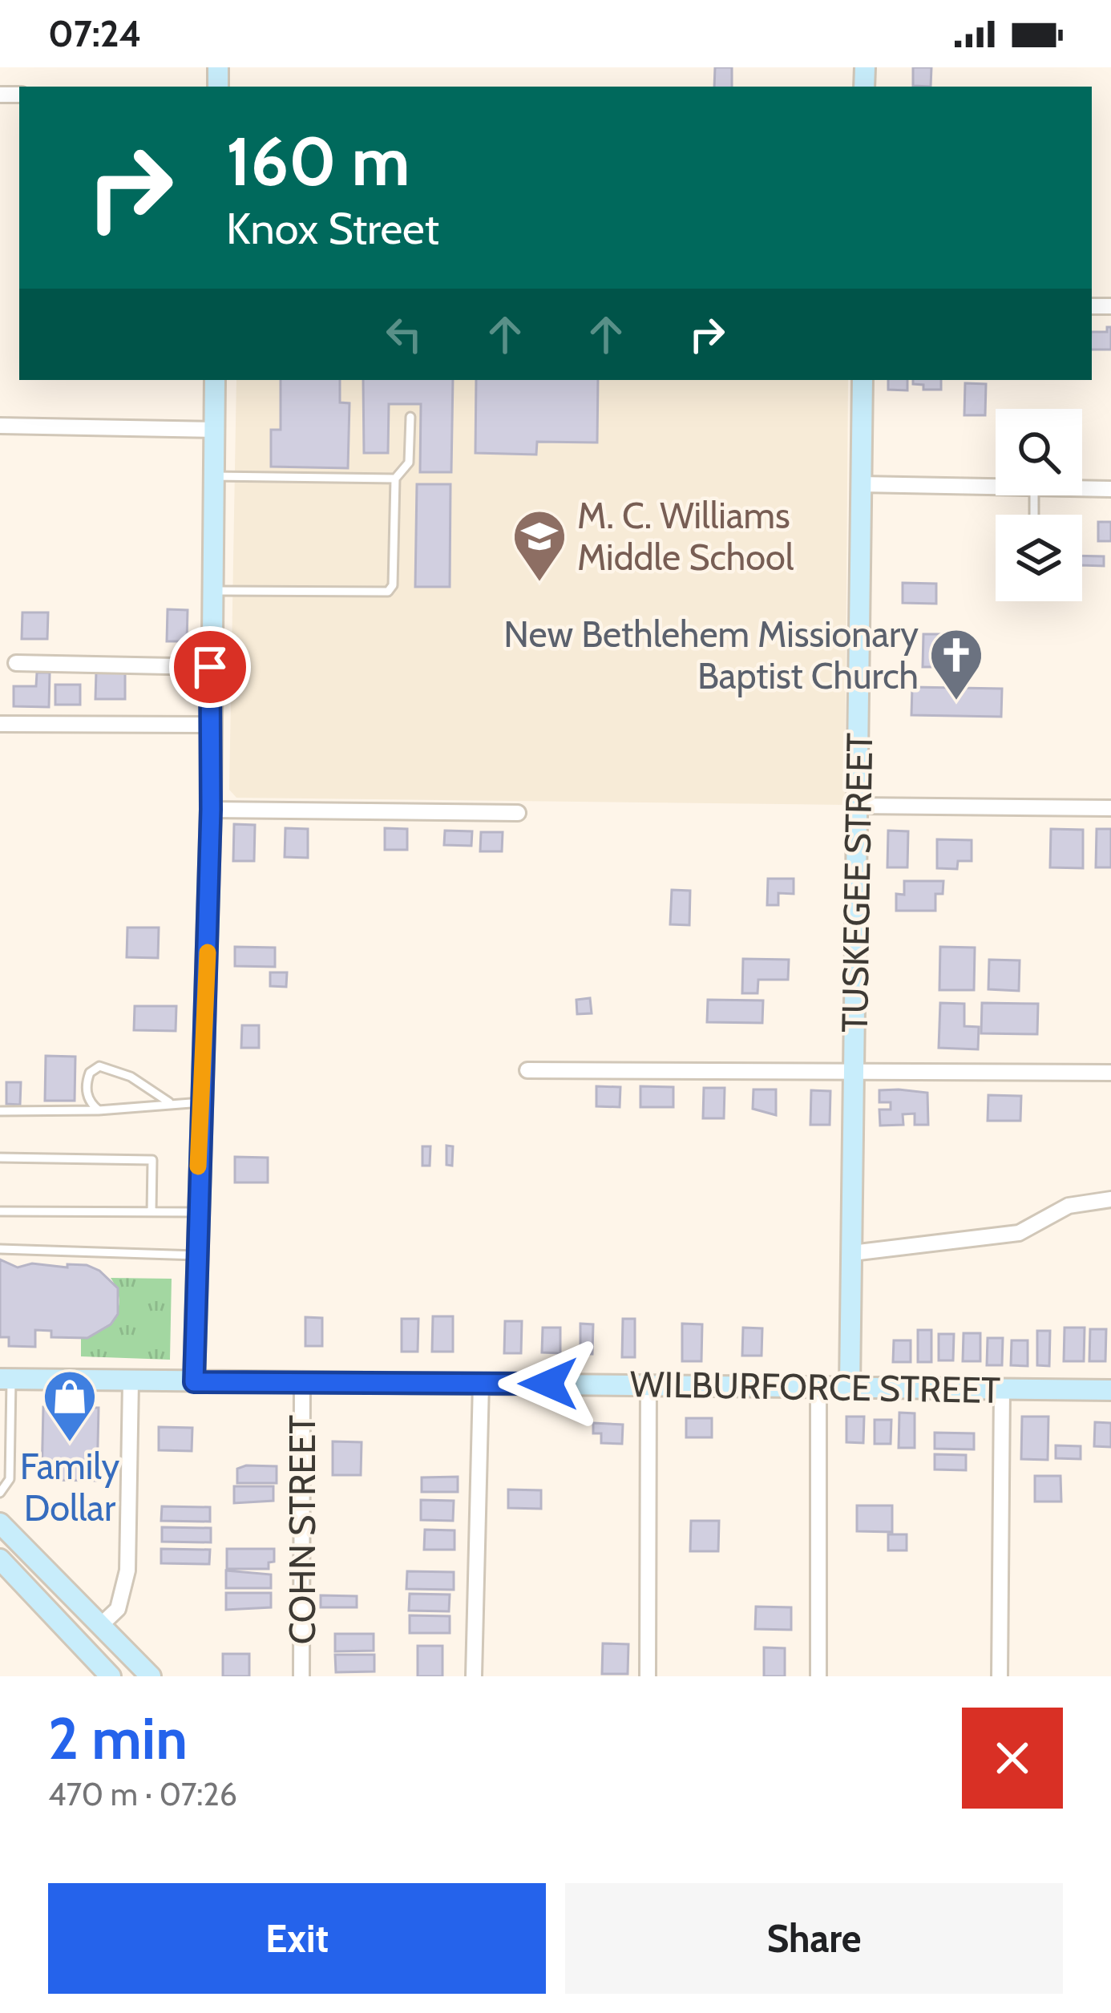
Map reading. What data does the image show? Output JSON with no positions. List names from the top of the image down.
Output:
{
  "streets": {
    "street": ["TUSKEGEE STREET", "WILBURFORCE STREET", "COHN STREET"]
  },
  "crossings": [
    ["TUSKEGEE STREET", "WILBURFORCE STREET"],
    ["WILBURFORCE STREET", "COHN STREET"]
  ],
  "places": {
    "school or university": ["M. C. Williams Middle School"],
    "church": ["New Bethlehem Missionary Baptist Church"],
    "shop": ["Family Dollar"]
  },
  "page": {
    "status": "07:24",
    "turn": ["160 m", "Knox Street"],
    "heading": ["2 min", "470 m · 07:26"],
    "buttons": ["Exit", "Share"]
  }
}
